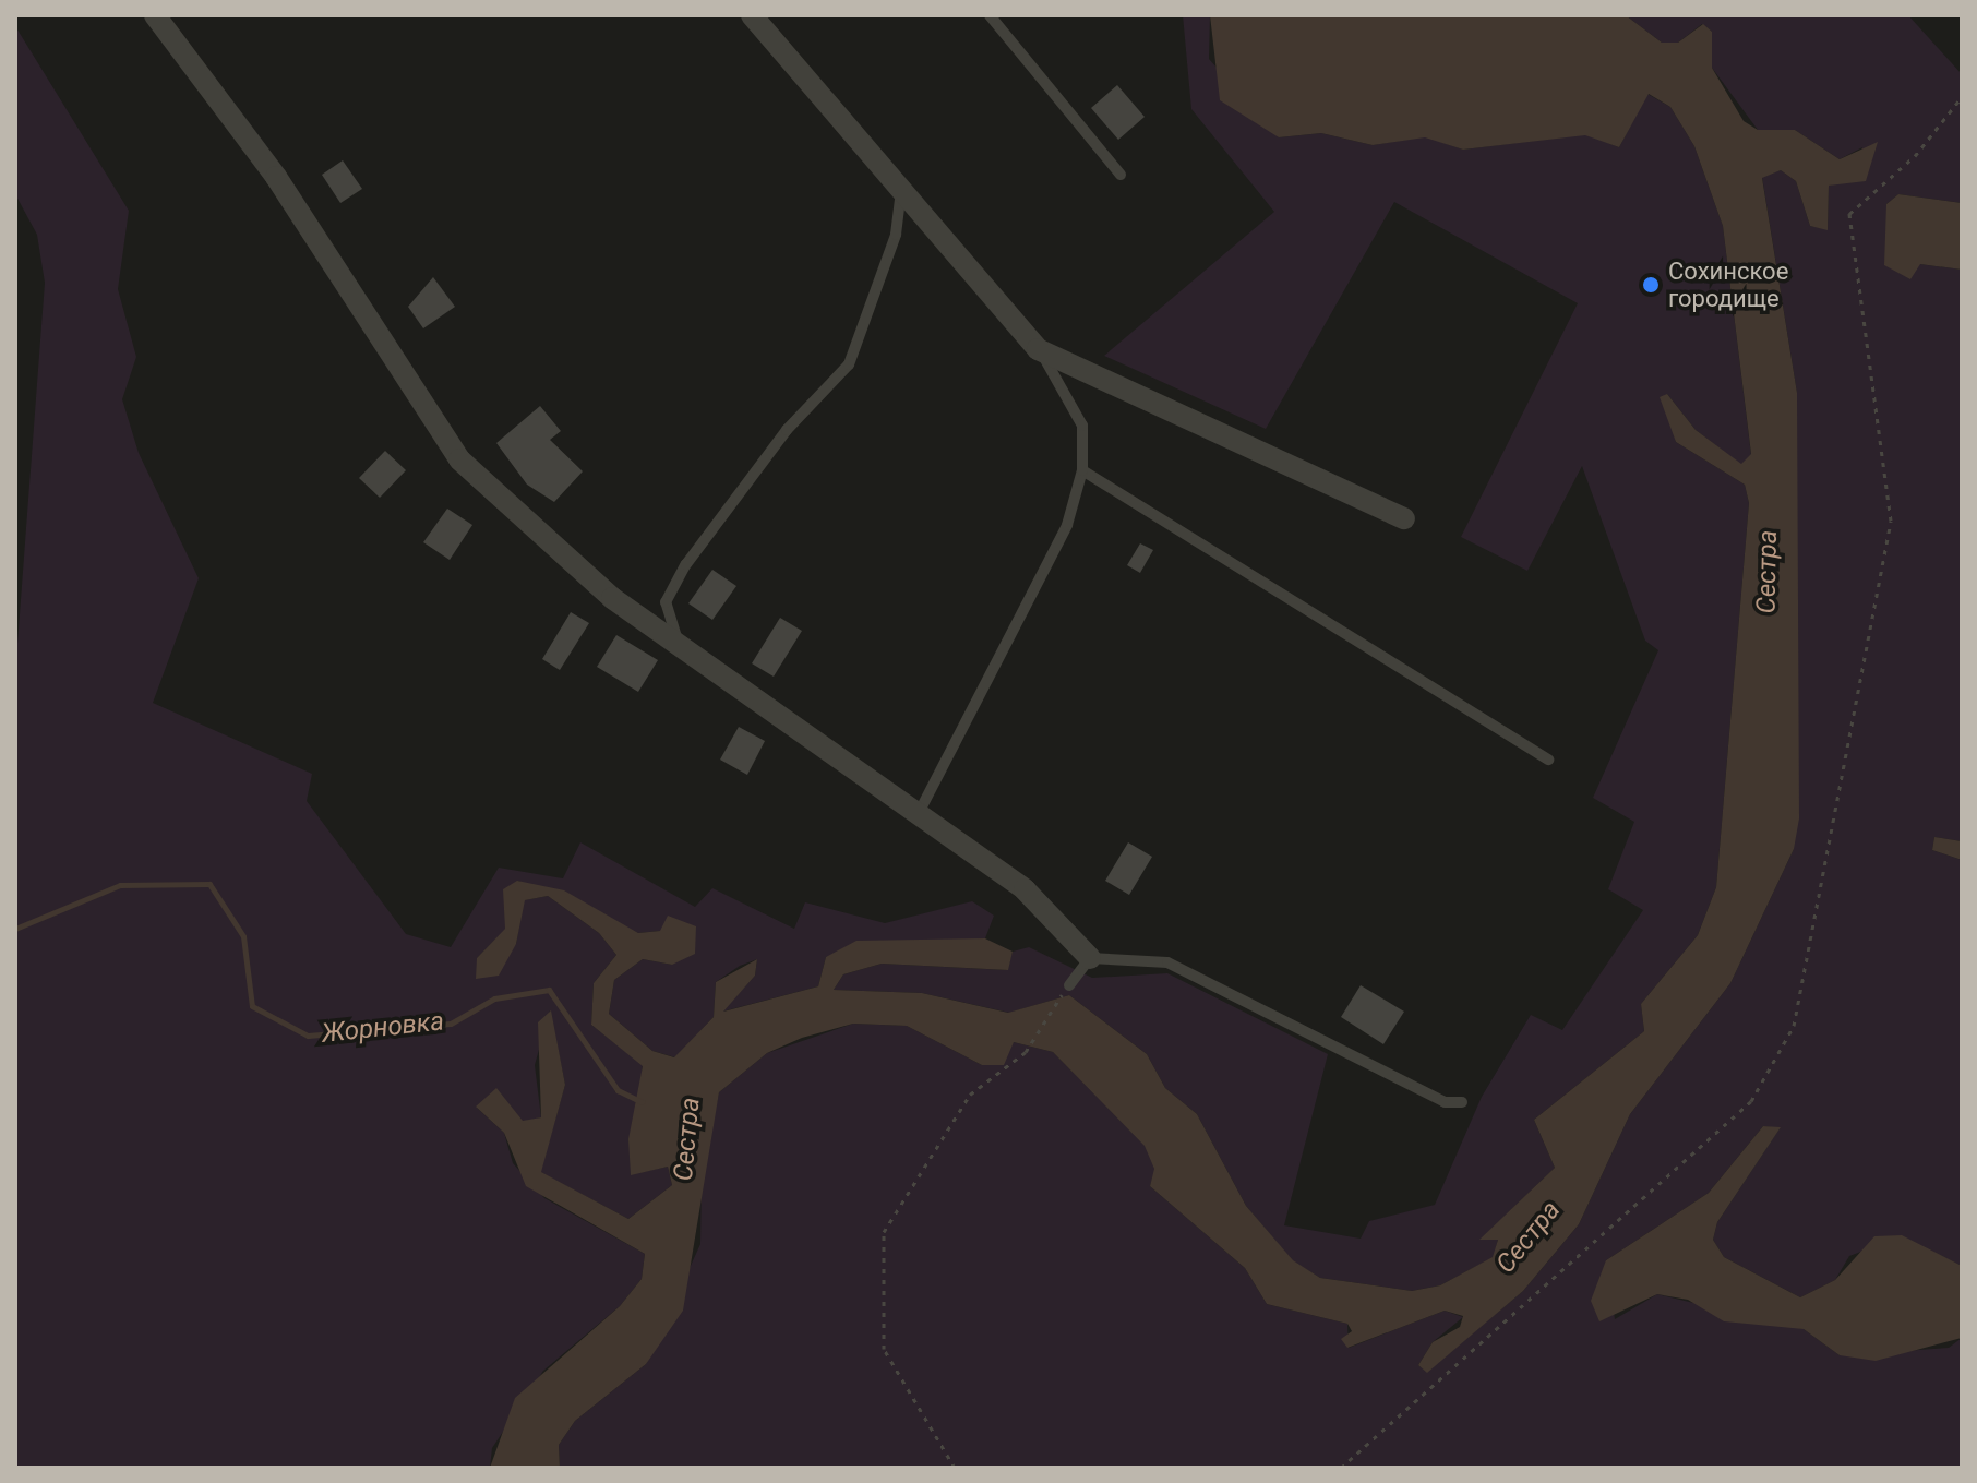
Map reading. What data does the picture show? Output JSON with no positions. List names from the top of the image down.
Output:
{
  "water": ["Сестра", "Жорновка"],
  "places": ["Сохинское городище"]
}
